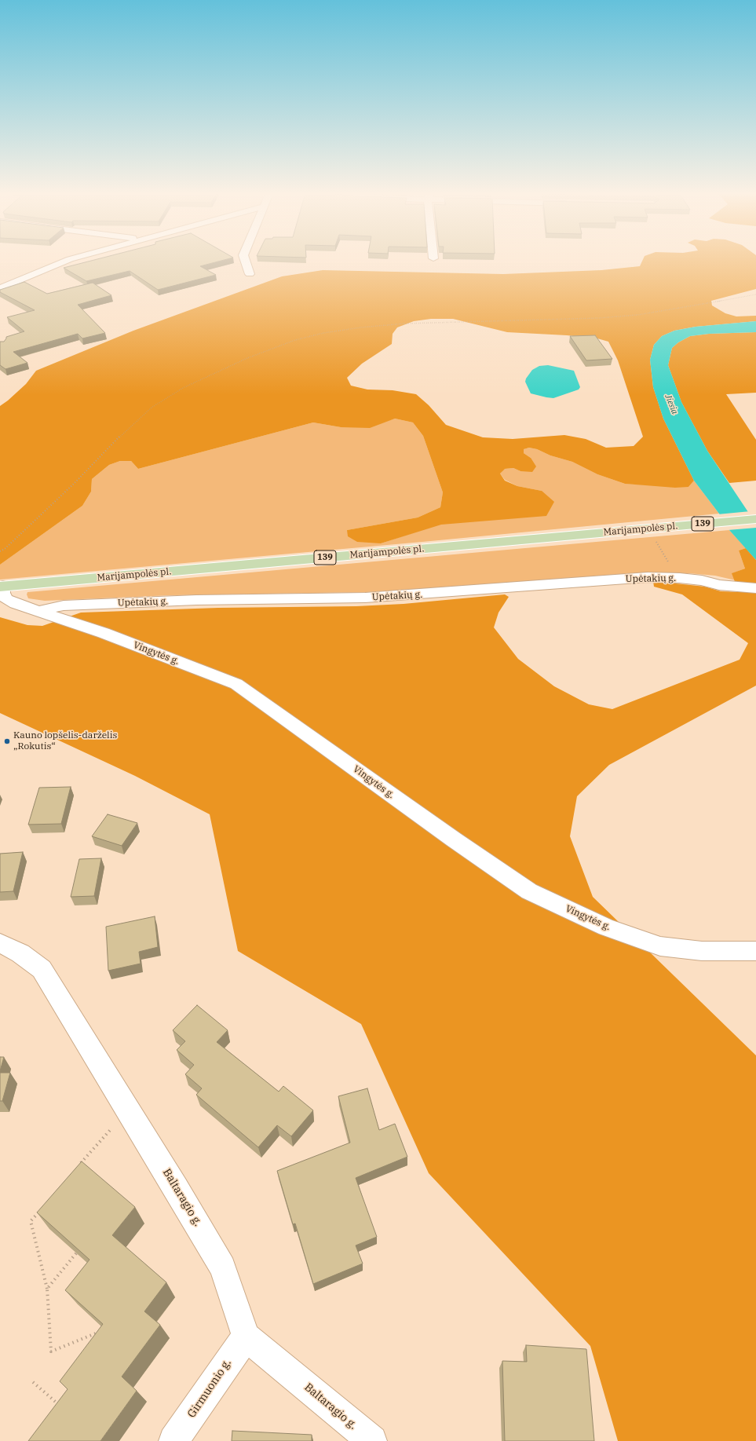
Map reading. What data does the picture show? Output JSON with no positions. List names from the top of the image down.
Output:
{
  "streets": {
    "main road": ["139", "Marijampolės pl."],
    "street": [
      "Upėtakių g.",
      "Vingytės g.",
      "Baltaragio g.",
      "Girmuonio g."
    ]
  },
  "crossings": [
    ["Marijampolės pl.", "Vingytės g."],
    ["Upėtakių g.", "Vingytės g."],
    ["Baltaragio g.", "Girmuonio g."]
  ],
  "water": ["Jiesia"],
  "places": ["Kauno lopšelis-darželis „Rokutis“"]
}
